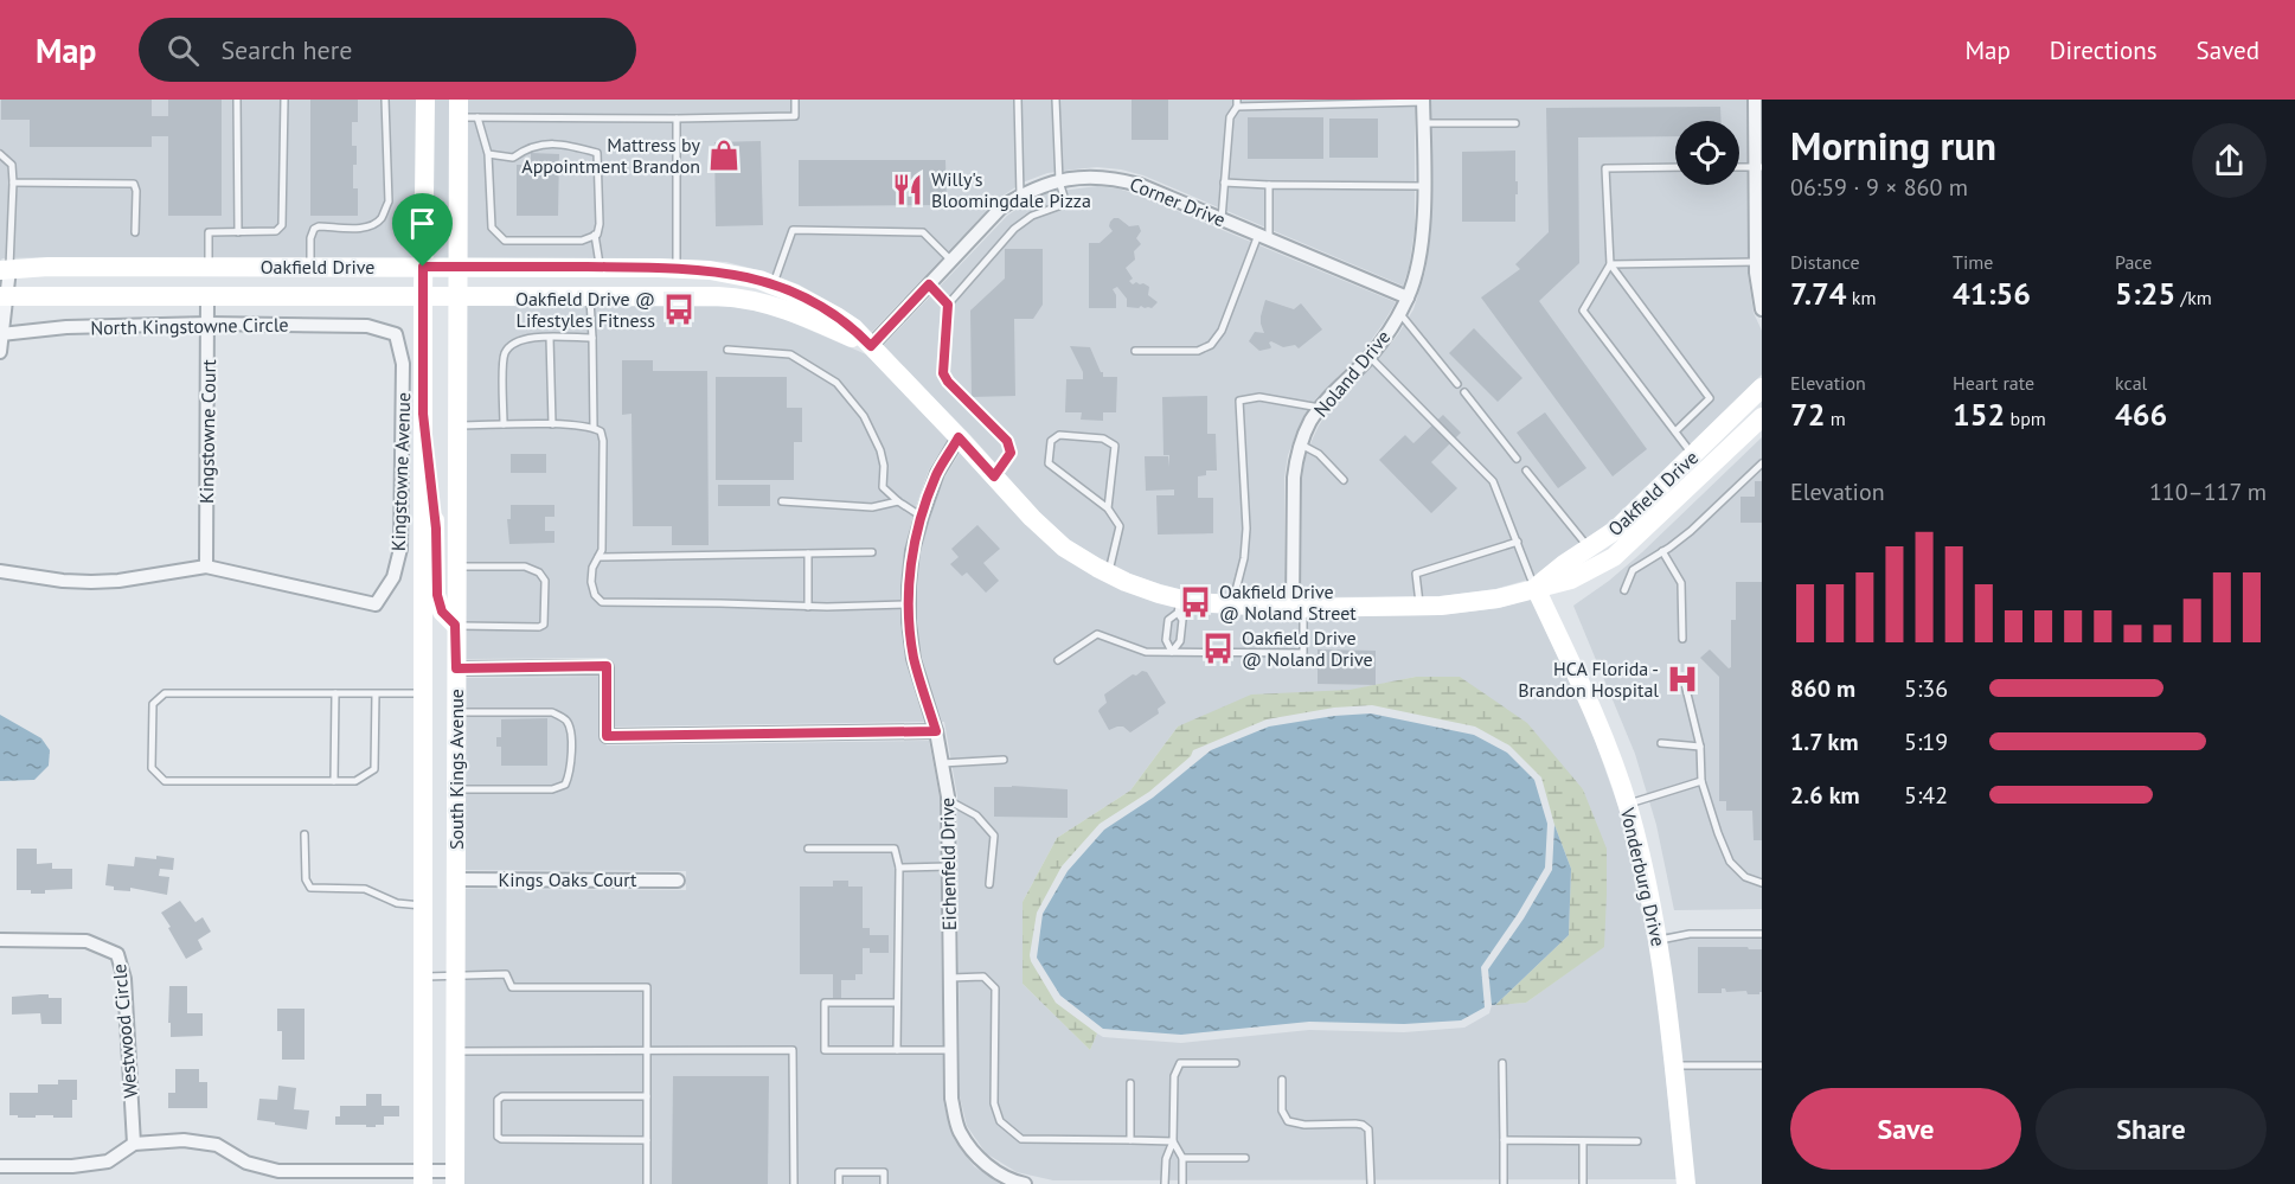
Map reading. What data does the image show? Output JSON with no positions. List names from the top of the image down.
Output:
{
  "streets": {
    "street": [
      "Corner Drive",
      "Oakfield Drive",
      "North Kingstowne Circle",
      "Noland Drive",
      "Kingstowne Court",
      "Kingstowne Avenue",
      "South Kings Avenue",
      "Eichenfeld Drive",
      "Vonderburg Drive",
      "Kings Oaks Court",
      "Westwood Circle"
    ]
  },
  "crossings": [
    ["Corner Drive", "Oakfield Drive"],
    ["Corner Drive", "Noland Drive"],
    ["Oakfield Drive", "Noland Drive"],
    ["Oakfield Drive", "Kingstowne Court"],
    ["Oakfield Drive", "South Kings Avenue"],
    ["Oakfield Drive", "Eichenfeld Drive"],
    ["Oakfield Drive", "Vonderburg Drive"],
    ["North Kingstowne Circle", "Kingstowne Court"],
    ["North Kingstowne Circle", "Kingstowne Avenue"],
    ["Kingstowne Court", "Kingstowne Avenue"],
    ["South Kings Avenue", "Kings Oaks Court"]
  ],
  "places": {
    "shop": ["Mattress by Appointment Brandon"],
    "restaurant": ["Willy's Bloomingdale Pizza"],
    "bus stop": ["Oakfield Drive @ Lifestyles Fitness", "Oakfield Drive @ Noland Street", "Oakfield Drive @ Noland Drive"],
    "hospital": ["HCA Florida - Brandon Hospital"]
  },
  "page": {
    "header": "Map",
    "search": "Search here",
    "nav": ["Map", "Directions", "Saved"],
    "heading": ["Morning run", "06:59 · 9 × 860 m"],
    "stats": [
      ["Distance", "7.74 km"],
      ["Time", "41:56"],
      ["Pace", "5:25 /km"],
      ["Elevation", "72 m"],
      ["Heart rate", "152 bpm"],
      ["kcal", "466"]
    ],
    "chart": ["Elevation", "110–117 m"],
    "list": [
      {
        "name": "860 m",
        "note": "5:36"
      },
      {
        "name": "1.7 km",
        "note": "5:19"
      },
      {
        "name": "2.6 km",
        "note": "5:42"
      }
    ],
    "buttons": ["Save", "Share"]
  }
}
